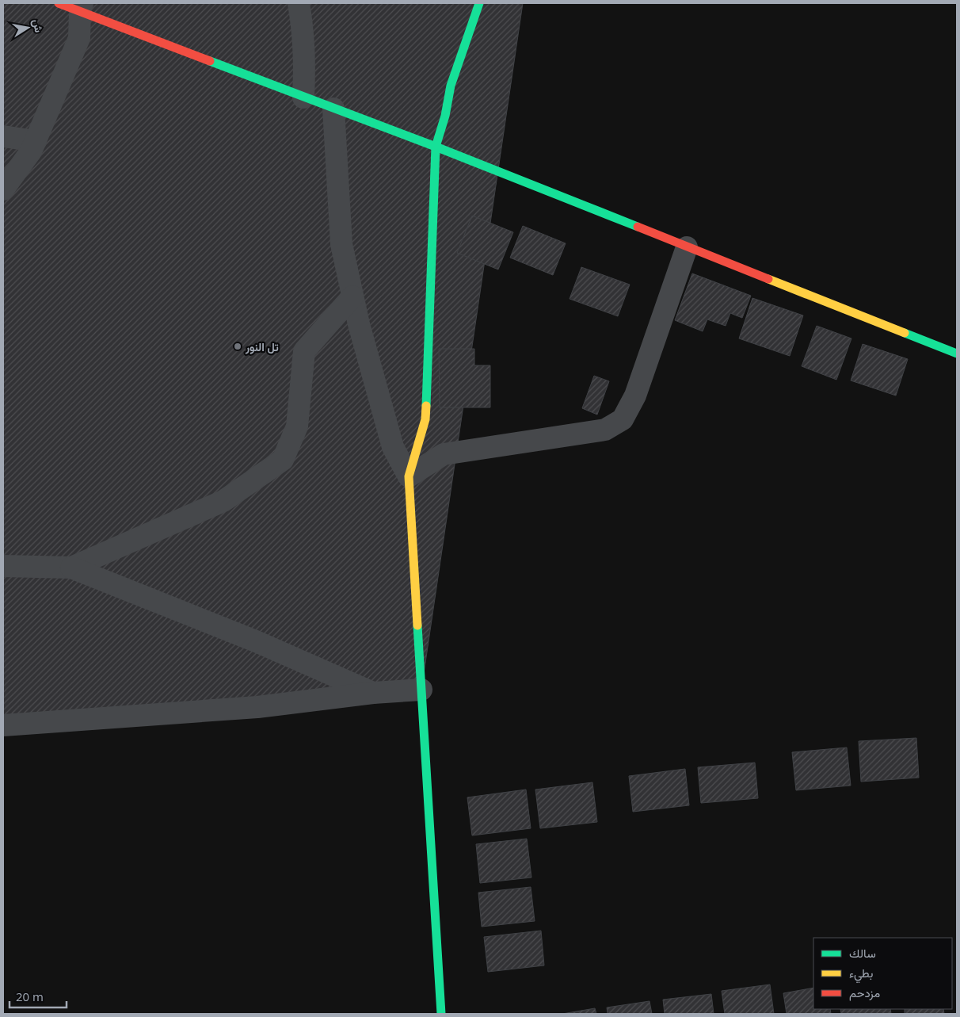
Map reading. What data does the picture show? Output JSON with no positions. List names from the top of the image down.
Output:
{
  "places": ["تل النور"],
  "legend": ["سالك", "بطيء", "مزدحم"],
  "scale_bar": "20 m",
  "north": "right"
}
